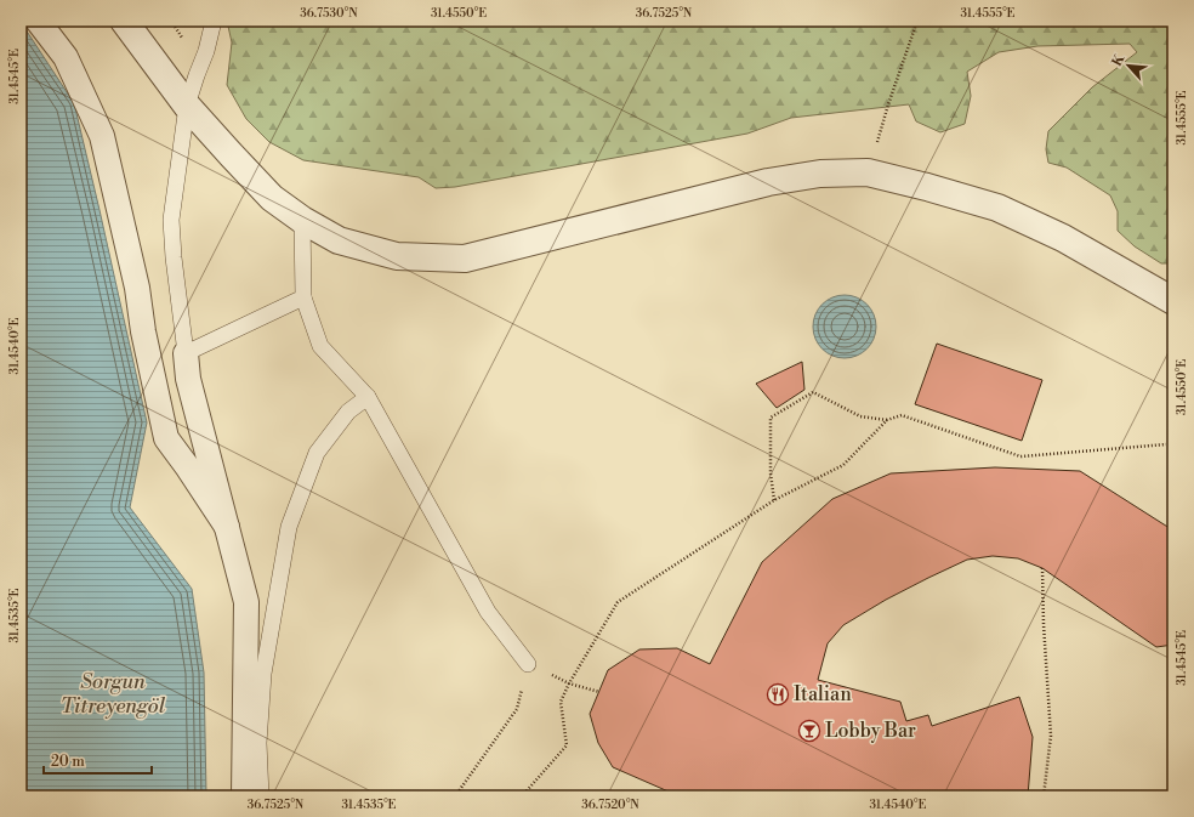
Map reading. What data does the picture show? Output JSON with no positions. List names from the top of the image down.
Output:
{
  "water": ["Sorgun Titreyengöl"],
  "places": {
    "restaurant": ["Italian"],
    "bar": ["Lobby Bar"]
  },
  "scale_bar": "20 m",
  "north": "top left",
  "coordinates": [
    "36.7530°N",
    "31.4550°E",
    "36.7525°N",
    "31.4555°E",
    "31.4545°E",
    "31.4540°E",
    "31.4535°E",
    "36.7520°N"
  ]
}
